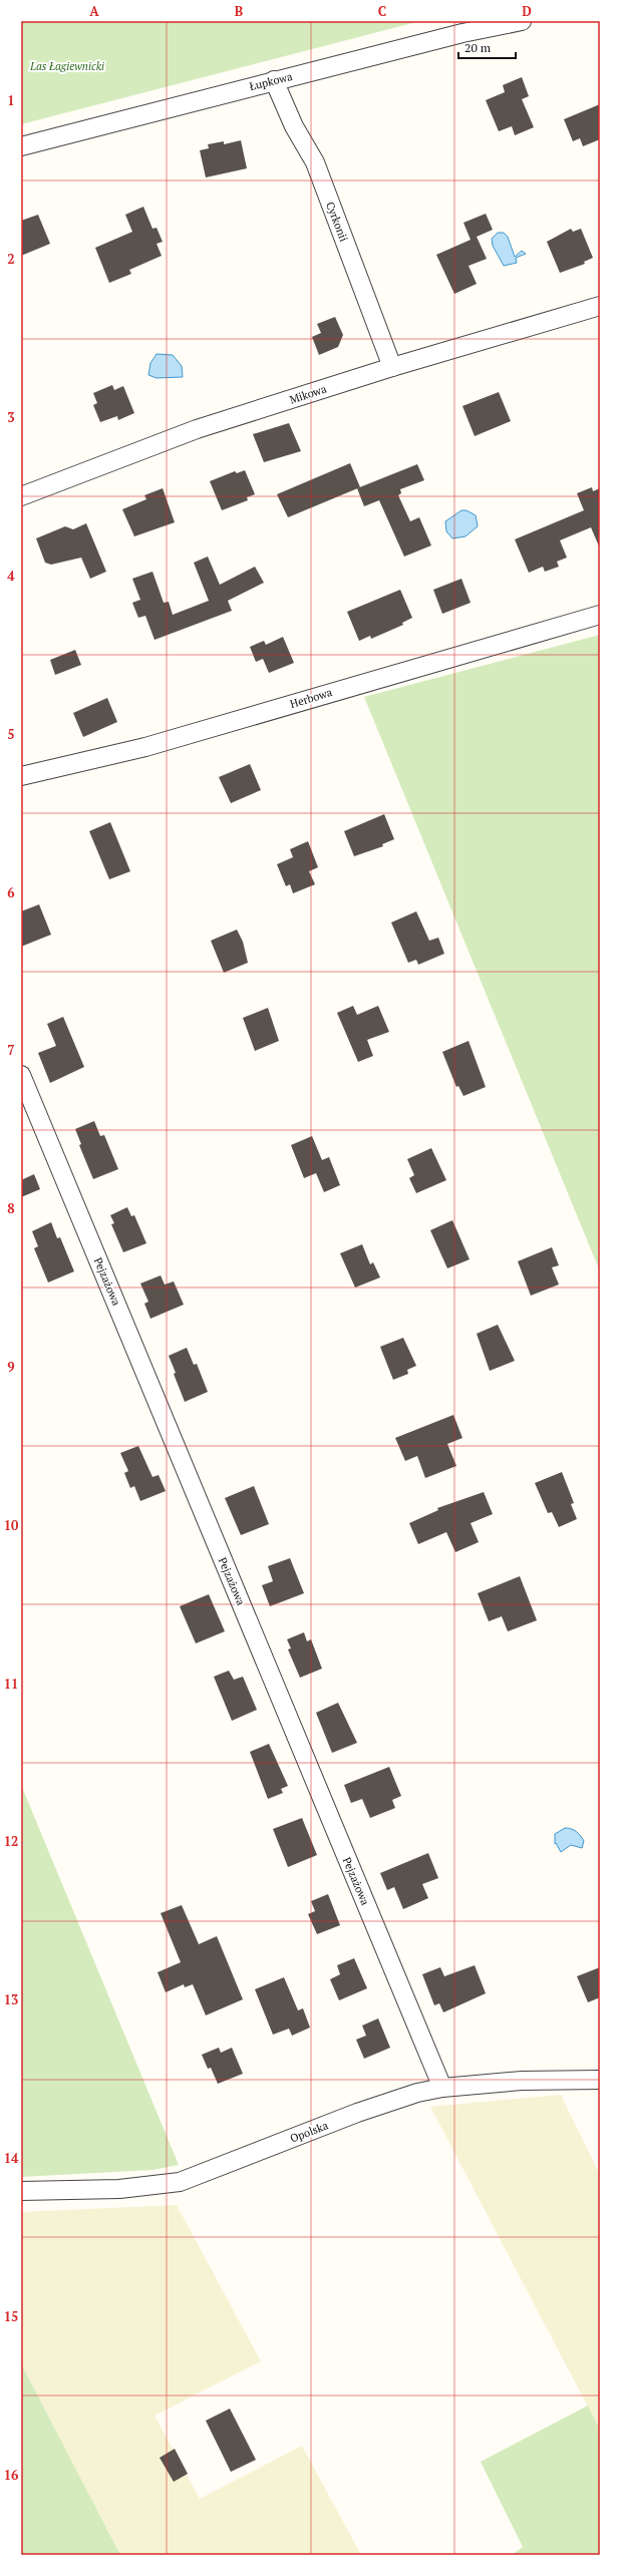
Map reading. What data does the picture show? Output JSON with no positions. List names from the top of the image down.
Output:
{
  "streets": {
    "street": [
      "Łupkowa",
      "Cyrkonii",
      "Mikowa",
      "Herbowa",
      "Pejzażowa",
      "Opolska"
    ]
  },
  "crossings": [
    ["Łupkowa", "Cyrkonii"],
    ["Cyrkonii", "Mikowa"],
    ["Pejzażowa", "Opolska"]
  ],
  "parks": ["Las Łagiewnicki"],
  "scale_bar": "20 m",
  "grid": {
    "columns": [
      "A",
      "B",
      "C",
      "D"
    ],
    "rows": [
      "1",
      "2",
      "3",
      "4",
      "5",
      "6",
      "7",
      "8",
      "9",
      "10",
      "11",
      "12",
      "13",
      "14",
      "15",
      "16"
    ]
  }
}
